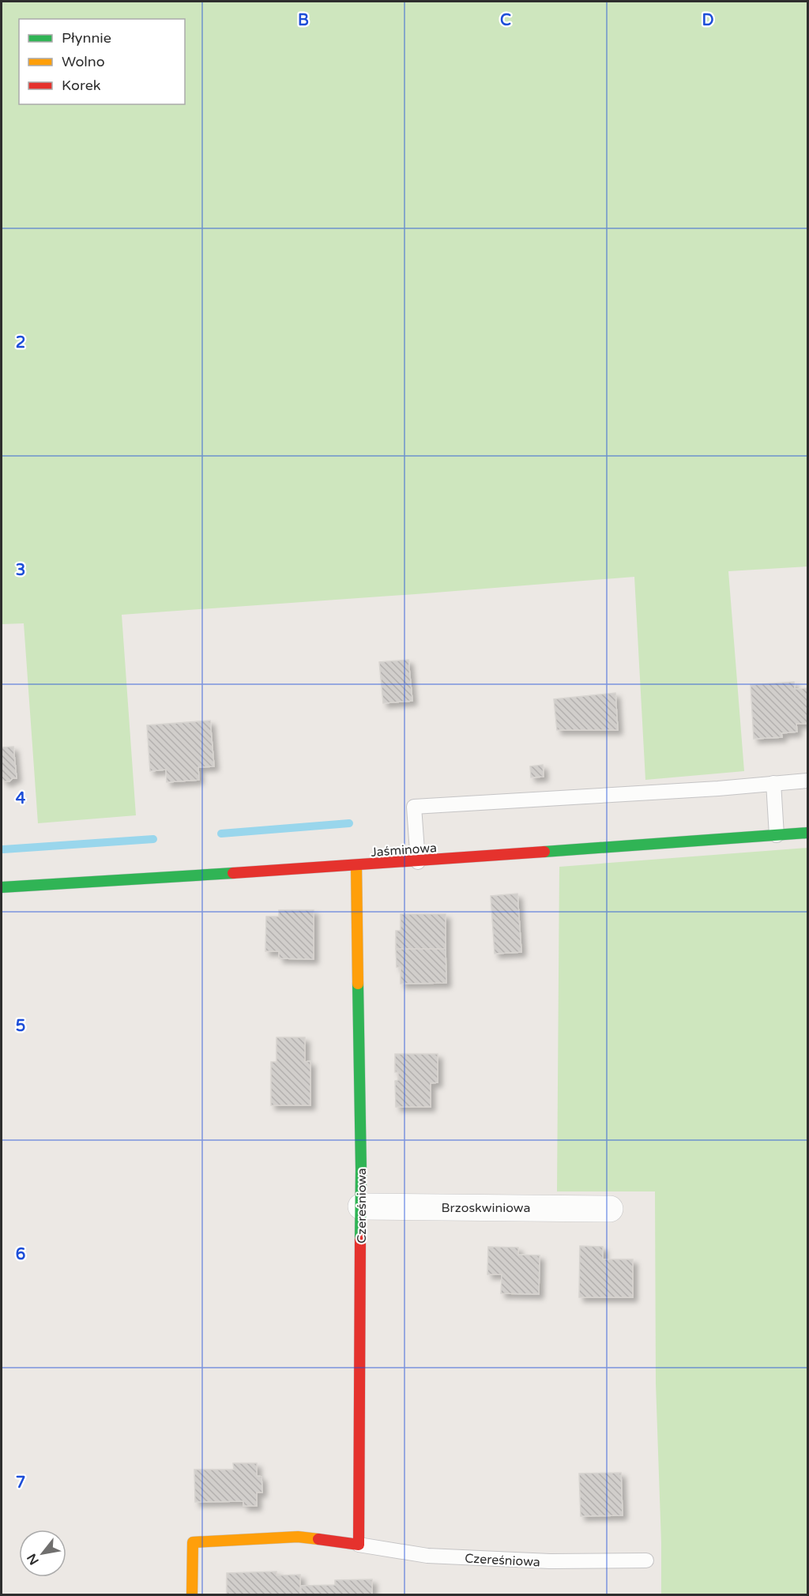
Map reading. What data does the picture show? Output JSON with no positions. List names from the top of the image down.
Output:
{
  "streets": {
    "street": ["Jaśminowa", "Czereśniowa", "Brzoskwiniowa"]
  },
  "crossings": [
    ["Jaśminowa", "Czereśniowa"],
    ["Czereśniowa", "Brzoskwiniowa"]
  ],
  "legend": ["Płynnie", "Wolno", "Korek"],
  "north": "bottom left",
  "grid": {
    "columns": ["B", "C", "D"],
    "rows": [
      "2",
      "3",
      "4",
      "5",
      "6",
      "7"
    ]
  }
}
